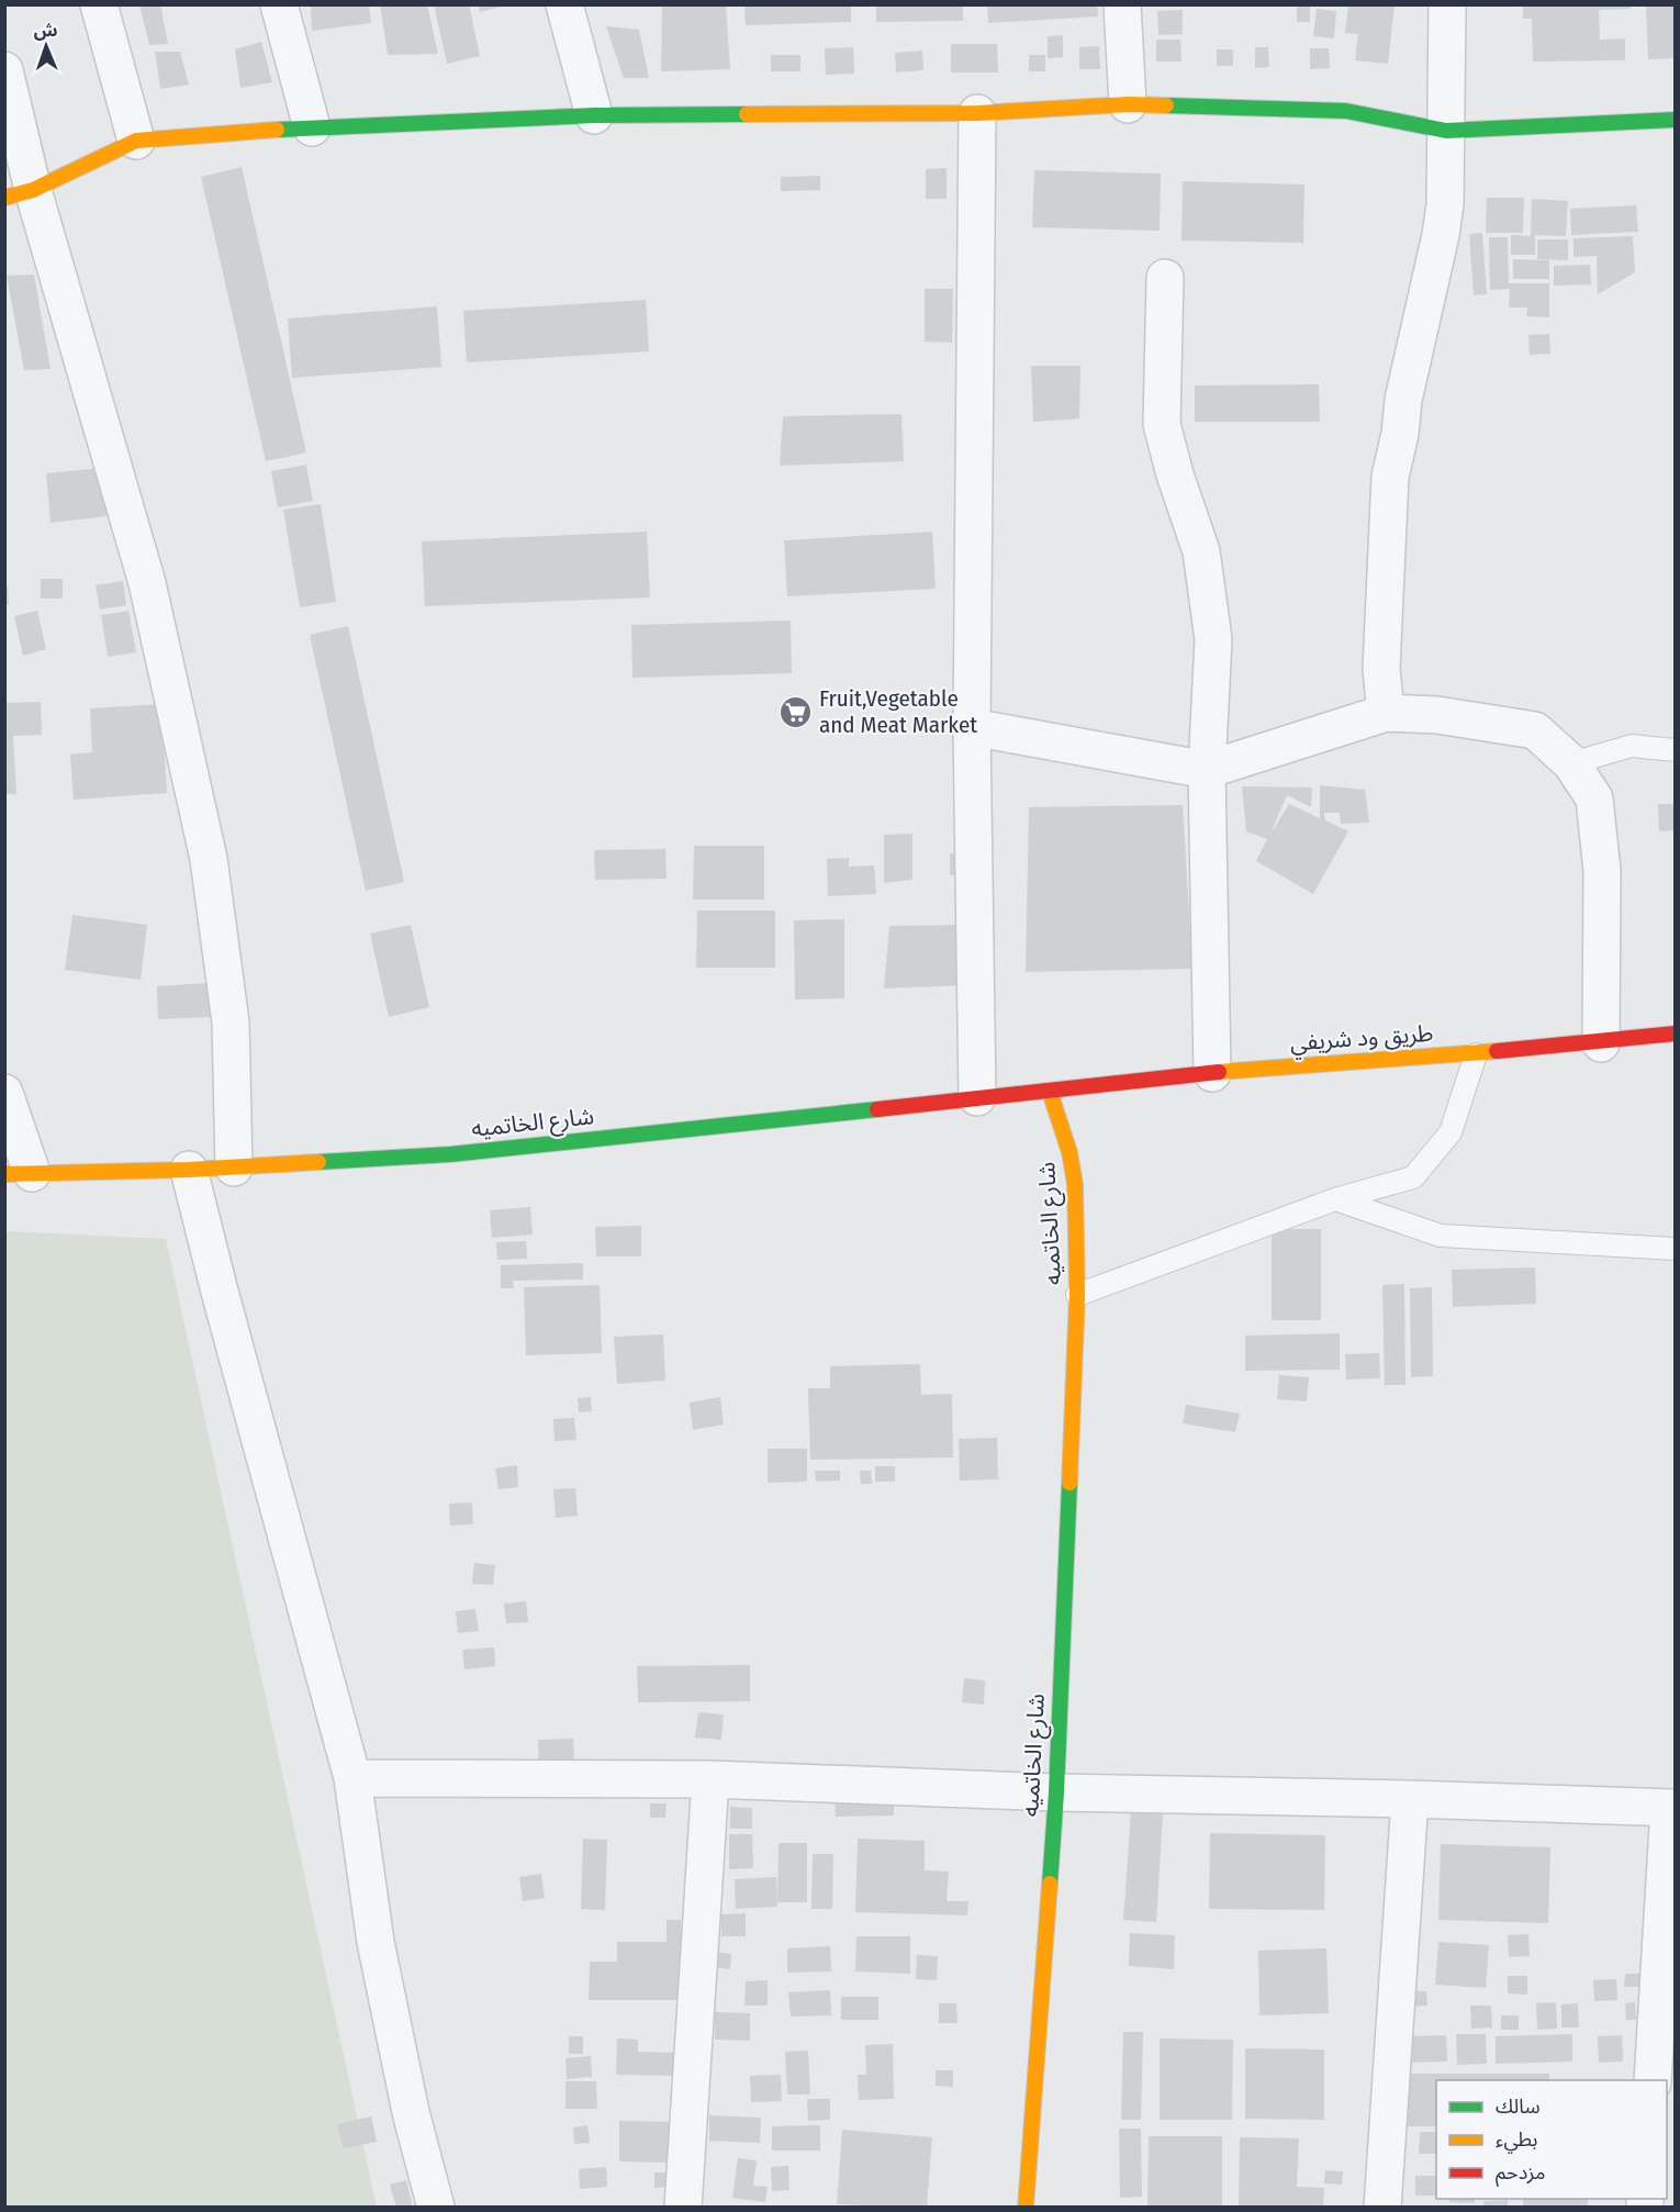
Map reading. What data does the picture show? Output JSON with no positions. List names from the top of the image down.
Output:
{
  "streets": {
    "street": ["طريق ود شريفي", "شارع الخاتميه"]
  },
  "crossings": [
    ["طريق ود شريفي", "شارع الخاتميه"]
  ],
  "places": {
    "supermarket": ["Fruit,Vegetable and Meat Market"]
  },
  "legend": ["سالك", "بطيء", "مزدحم"],
  "north": "top"
}
